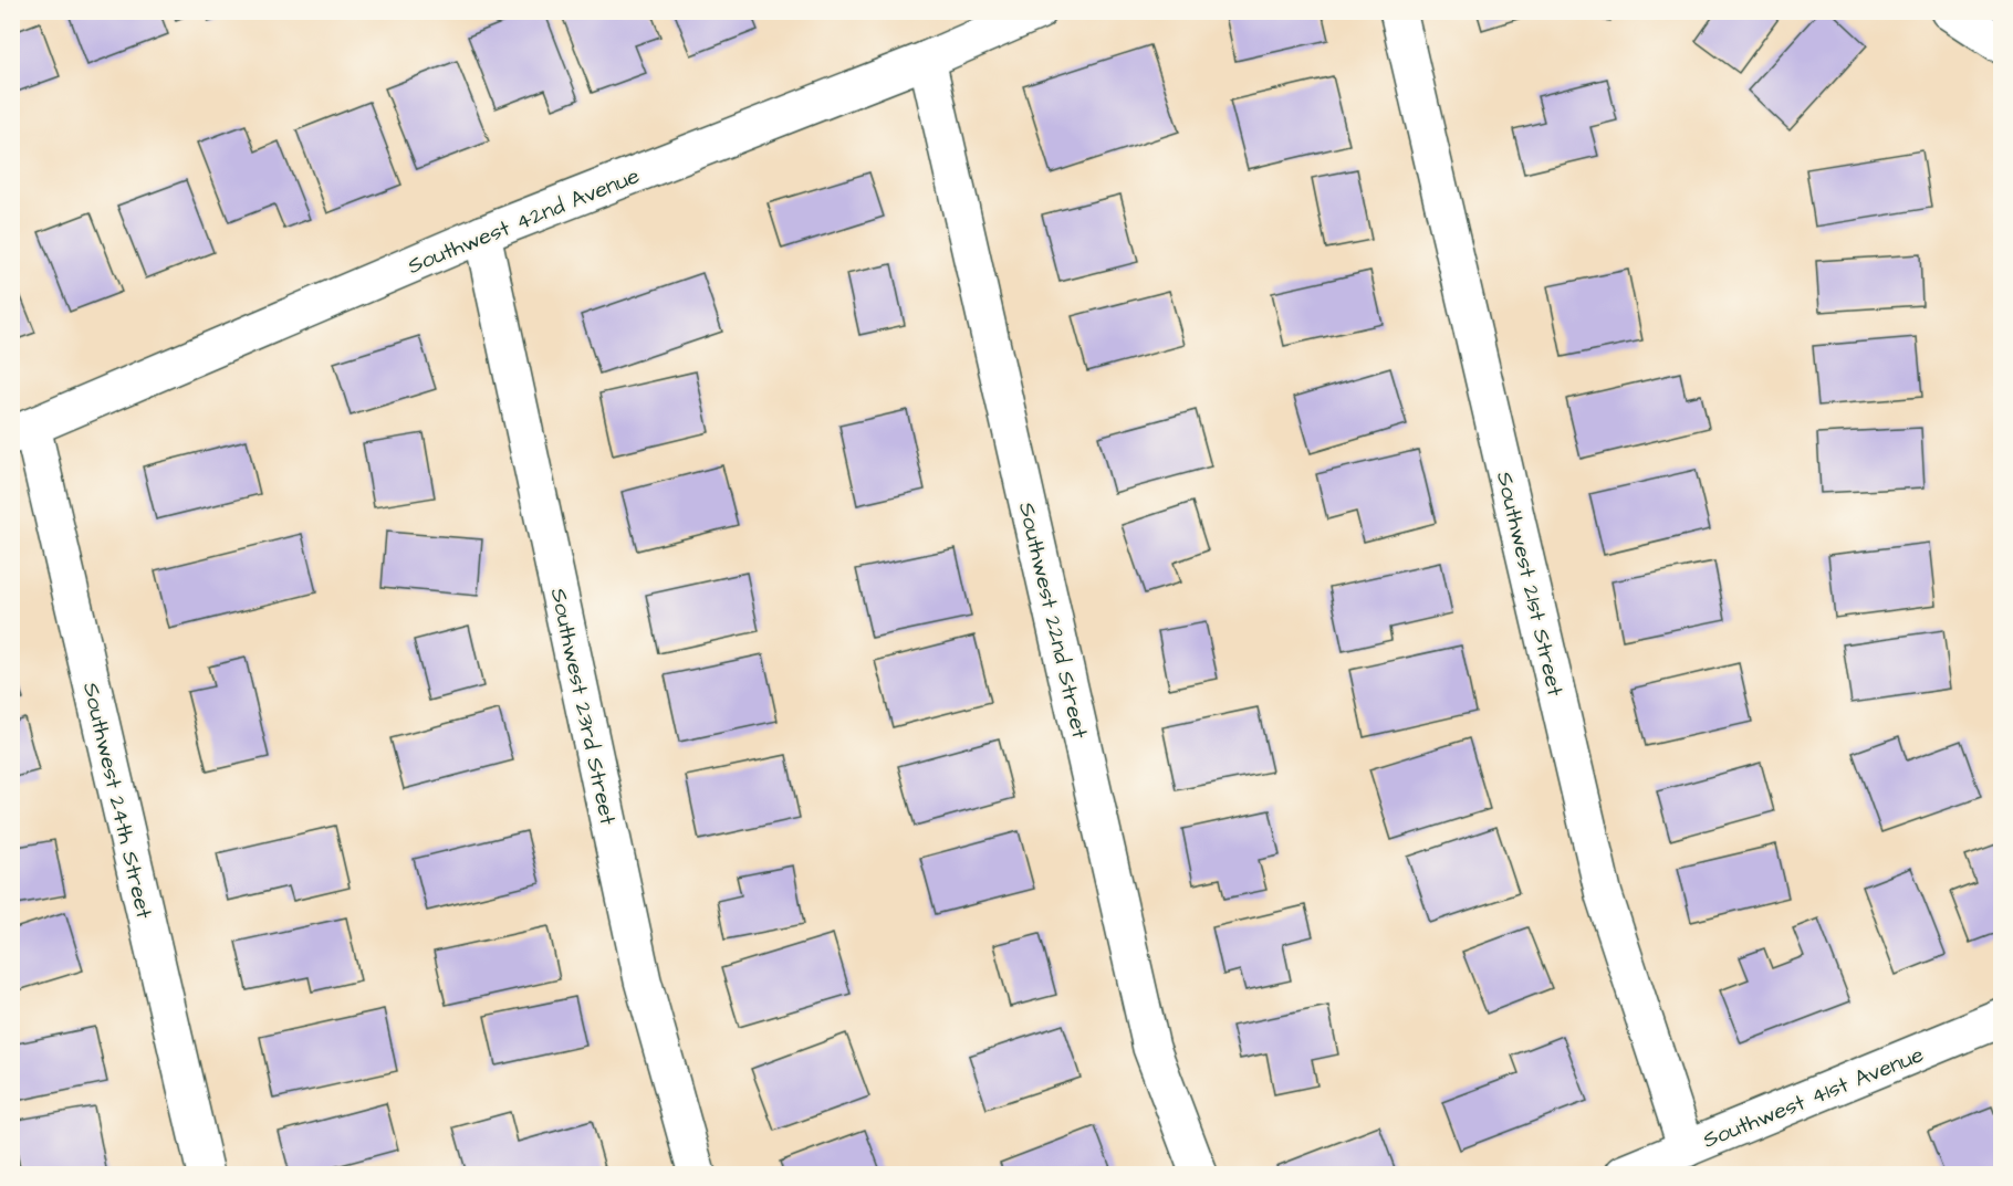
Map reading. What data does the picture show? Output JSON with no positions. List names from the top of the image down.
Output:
{
  "streets": {
    "street": [
      "Southwest 42nd Avenue",
      "Southwest 21st Street",
      "Southwest 22nd Street",
      "Southwest 23rd Street",
      "Southwest 24th Street",
      "Southwest 41st Avenue"
    ]
  },
  "crossings": [
    ["Southwest 42nd Avenue", "Southwest 22nd Street"],
    ["Southwest 42nd Avenue", "Southwest 23rd Street"],
    ["Southwest 42nd Avenue", "Southwest 24th Street"],
    ["Southwest 21st Street", "Southwest 41st Avenue"]
  ]
}
